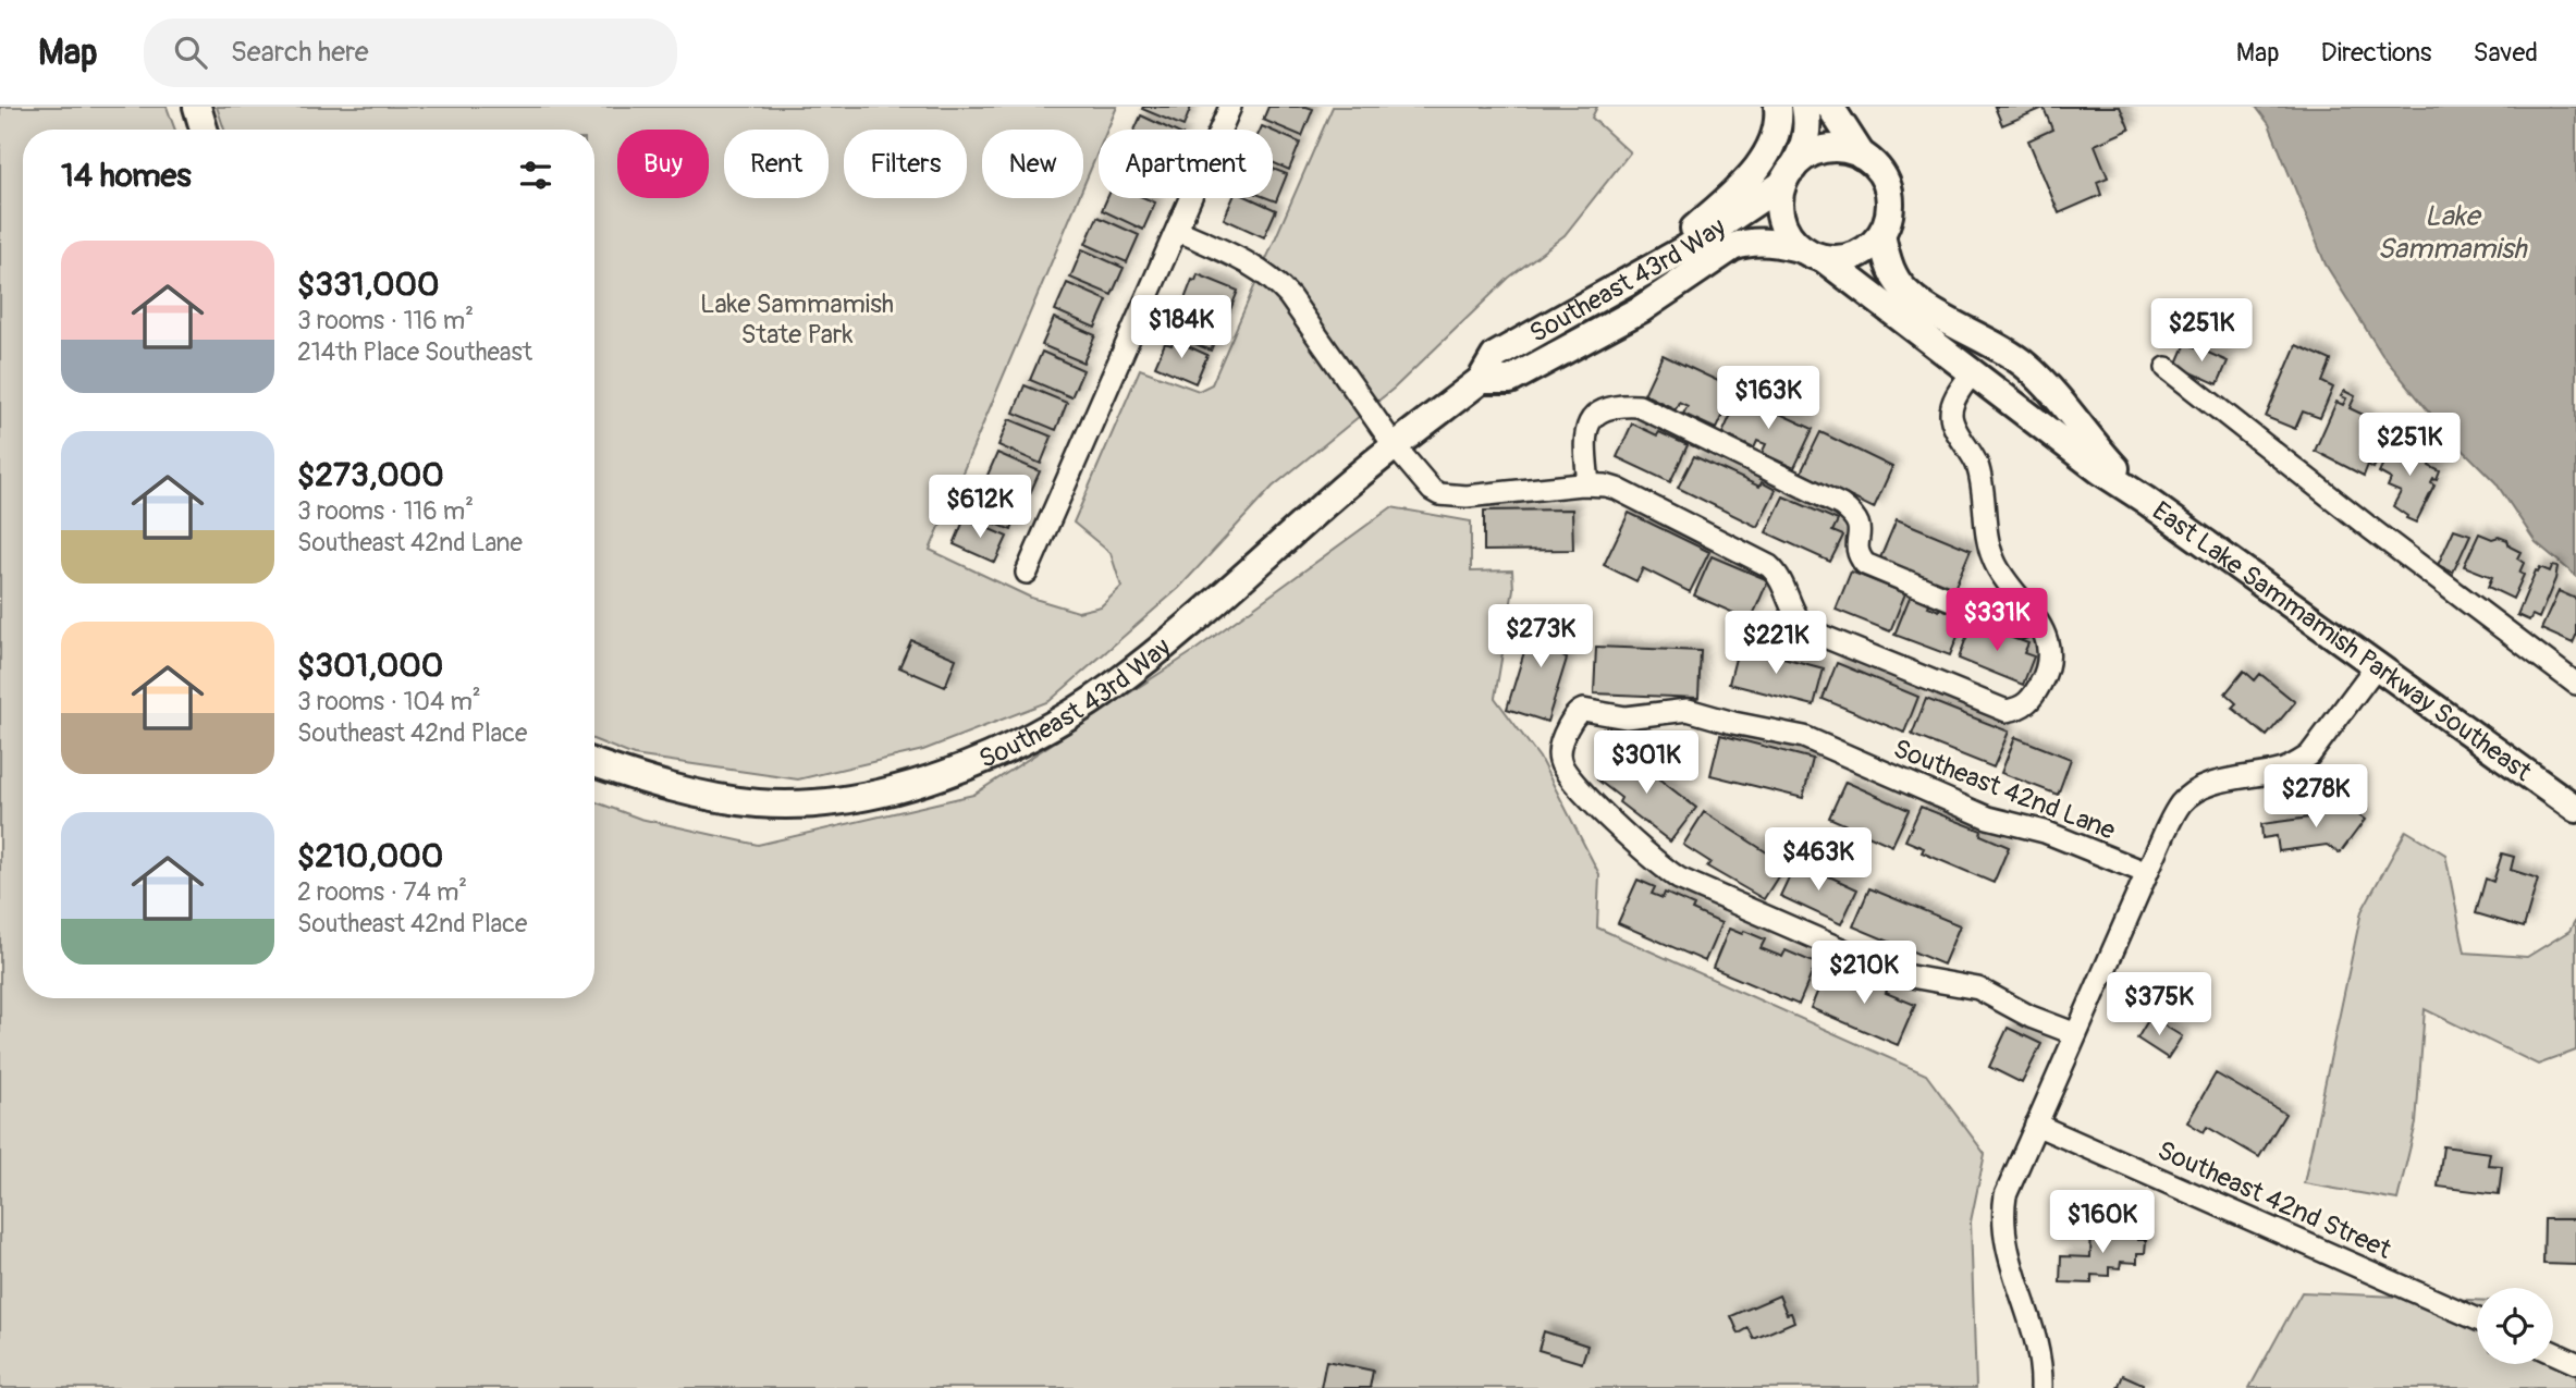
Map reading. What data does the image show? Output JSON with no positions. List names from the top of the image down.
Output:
{
  "streets": {
    "main road": ["Southeast 43rd Way", "East Lake Sammamish Parkway Southeast"],
    "street": ["Southeast 42nd Lane", "Southeast 42nd Street"]
  },
  "crossings": [
    ["Southeast 43rd Way", "East Lake Sammamish Parkway Southeast"]
  ],
  "water": ["Lake Sammamish"],
  "parks": ["Lake Sammamish State Park"],
  "page": {
    "header": "Map",
    "search": "Search here",
    "nav": ["Map", "Directions", "Saved"],
    "chip": [
      "Buy",
      "Rent",
      "Filters",
      "New",
      "Apartment"
    ],
    "heading": "14 homes",
    "list": [
      {
        "name": "$331,000",
        "note": "3 rooms · 116 m² · 214th Place Southeast"
      },
      {
        "name": "$273,000",
        "note": "3 rooms · 116 m² · Southeast 42nd Lane"
      },
      {
        "name": "$301,000",
        "note": "3 rooms · 104 m² · Southeast 42nd Place"
      },
      {
        "name": "$210,000",
        "note": "2 rooms · 74 m² · Southeast 42nd Place"
      }
    ],
    "price": [
      "$184K",
      "$251K",
      "$163K",
      "$251K",
      "$612K",
      "$331K",
      "$273K",
      "$221K",
      "$301K",
      "$278K",
      "$463K",
      "$210K",
      "$375K",
      "$160K"
    ]
  }
}
